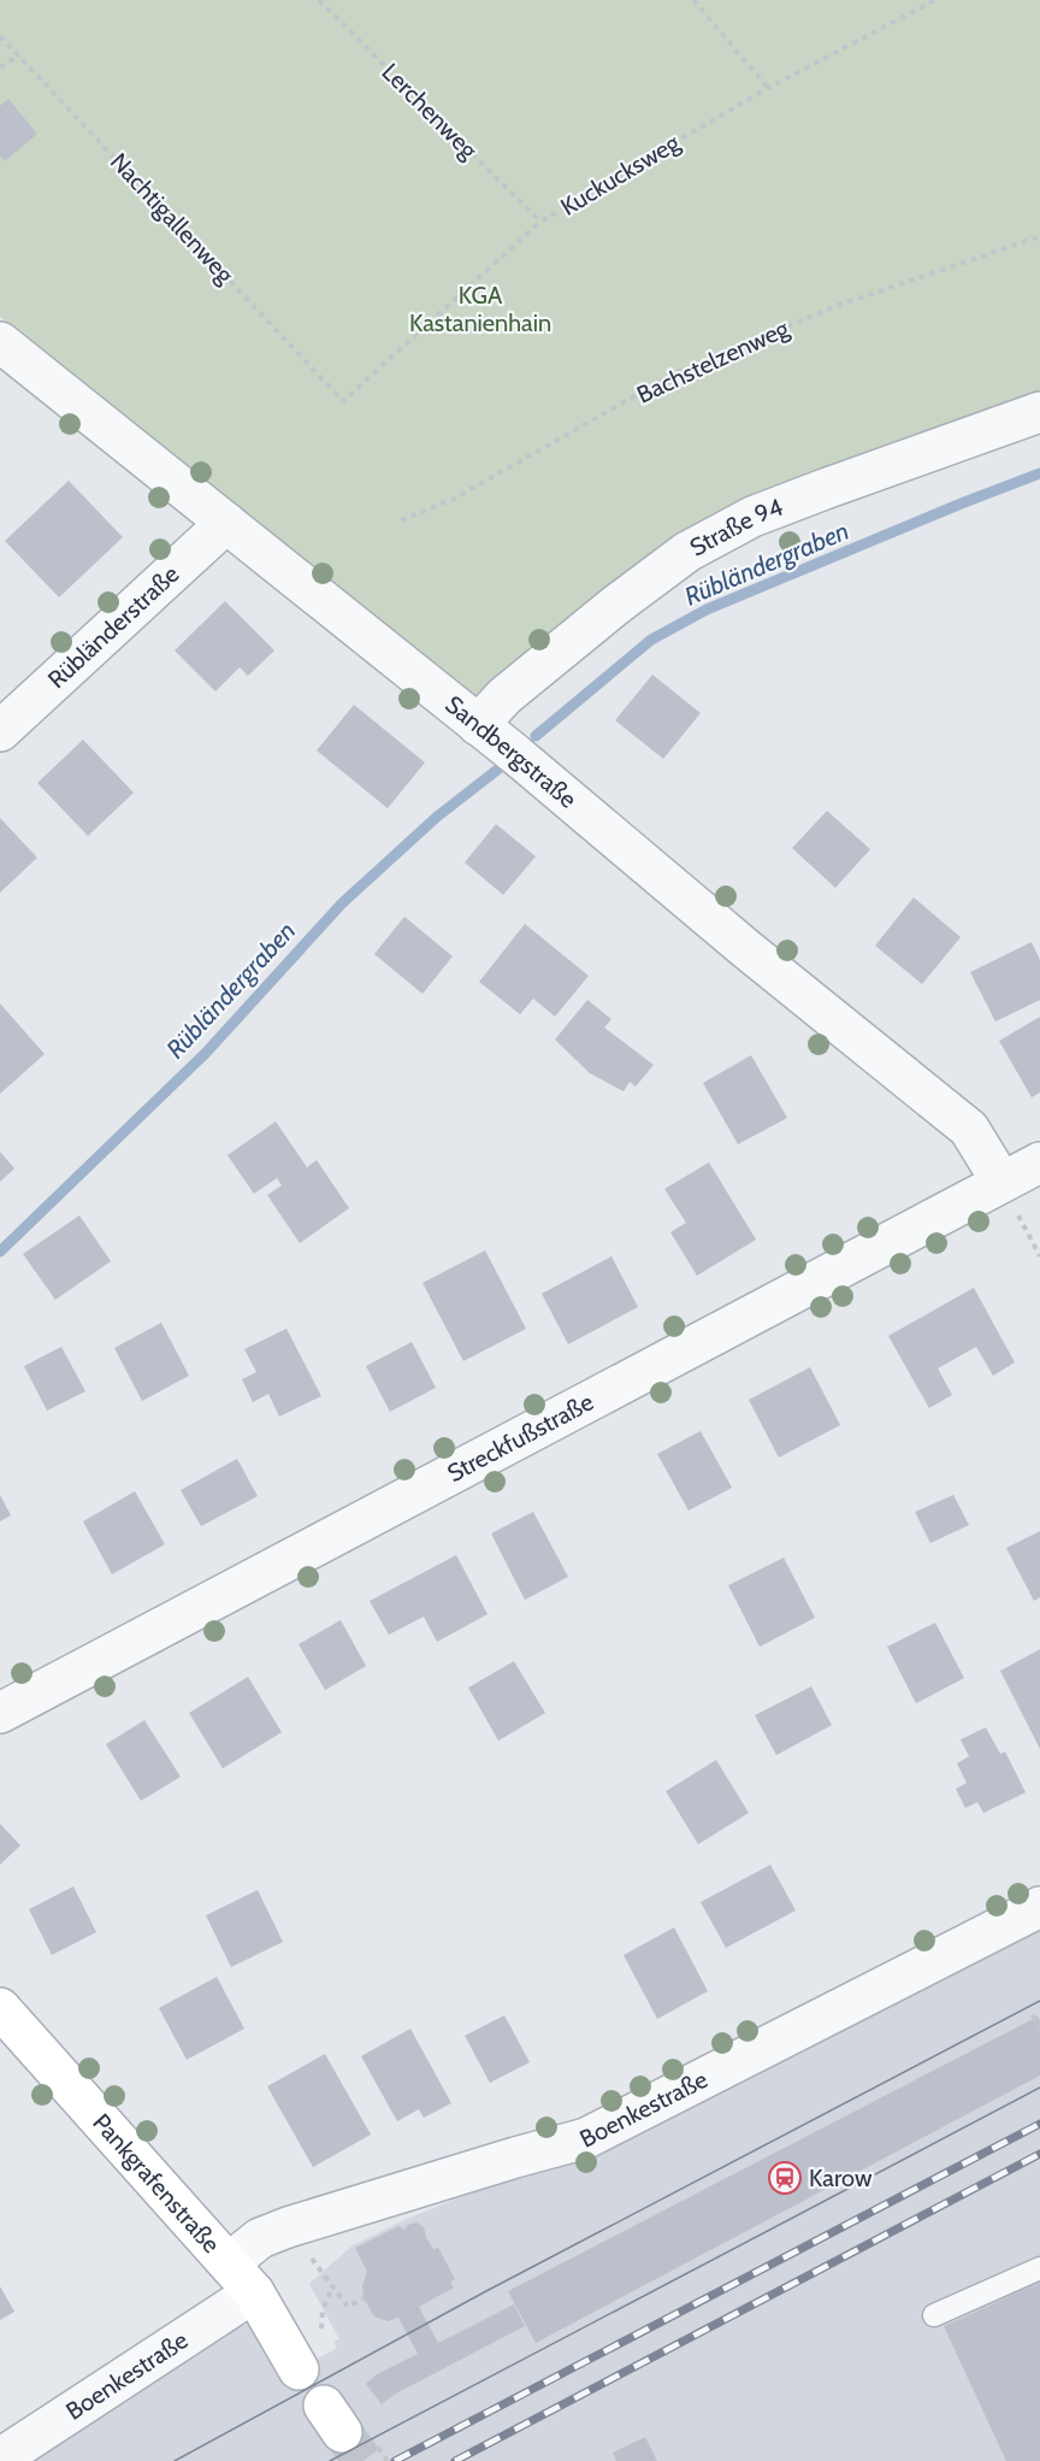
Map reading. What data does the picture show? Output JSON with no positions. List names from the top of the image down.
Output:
{
  "streets": {
    "main road": ["Pankgrafenstraße"],
    "street": [
      "Straße 94",
      "Rübländerstraße",
      "Sandbergstraße",
      "Streckfußstraße",
      "Boenkestraße"
    ],
    "path": [
      "Lerchenweg",
      "Kuckucksweg",
      "Nachtigallenweg",
      "Bachstelzenweg"
    ]
  },
  "crossings": [
    ["Lerchenweg", "Kuckucksweg"],
    ["Kuckucksweg", "Nachtigallenweg"],
    ["Straße 94", "Sandbergstraße"],
    ["Rübländerstraße", "Sandbergstraße"],
    ["Sandbergstraße", "Streckfußstraße"],
    ["Boenkestraße", "Pankgrafenstraße"]
  ],
  "water": ["Rübländergraben"],
  "parks": ["KGA Kastanienhain"],
  "places": {
    "station": ["Karow"]
  }
}
